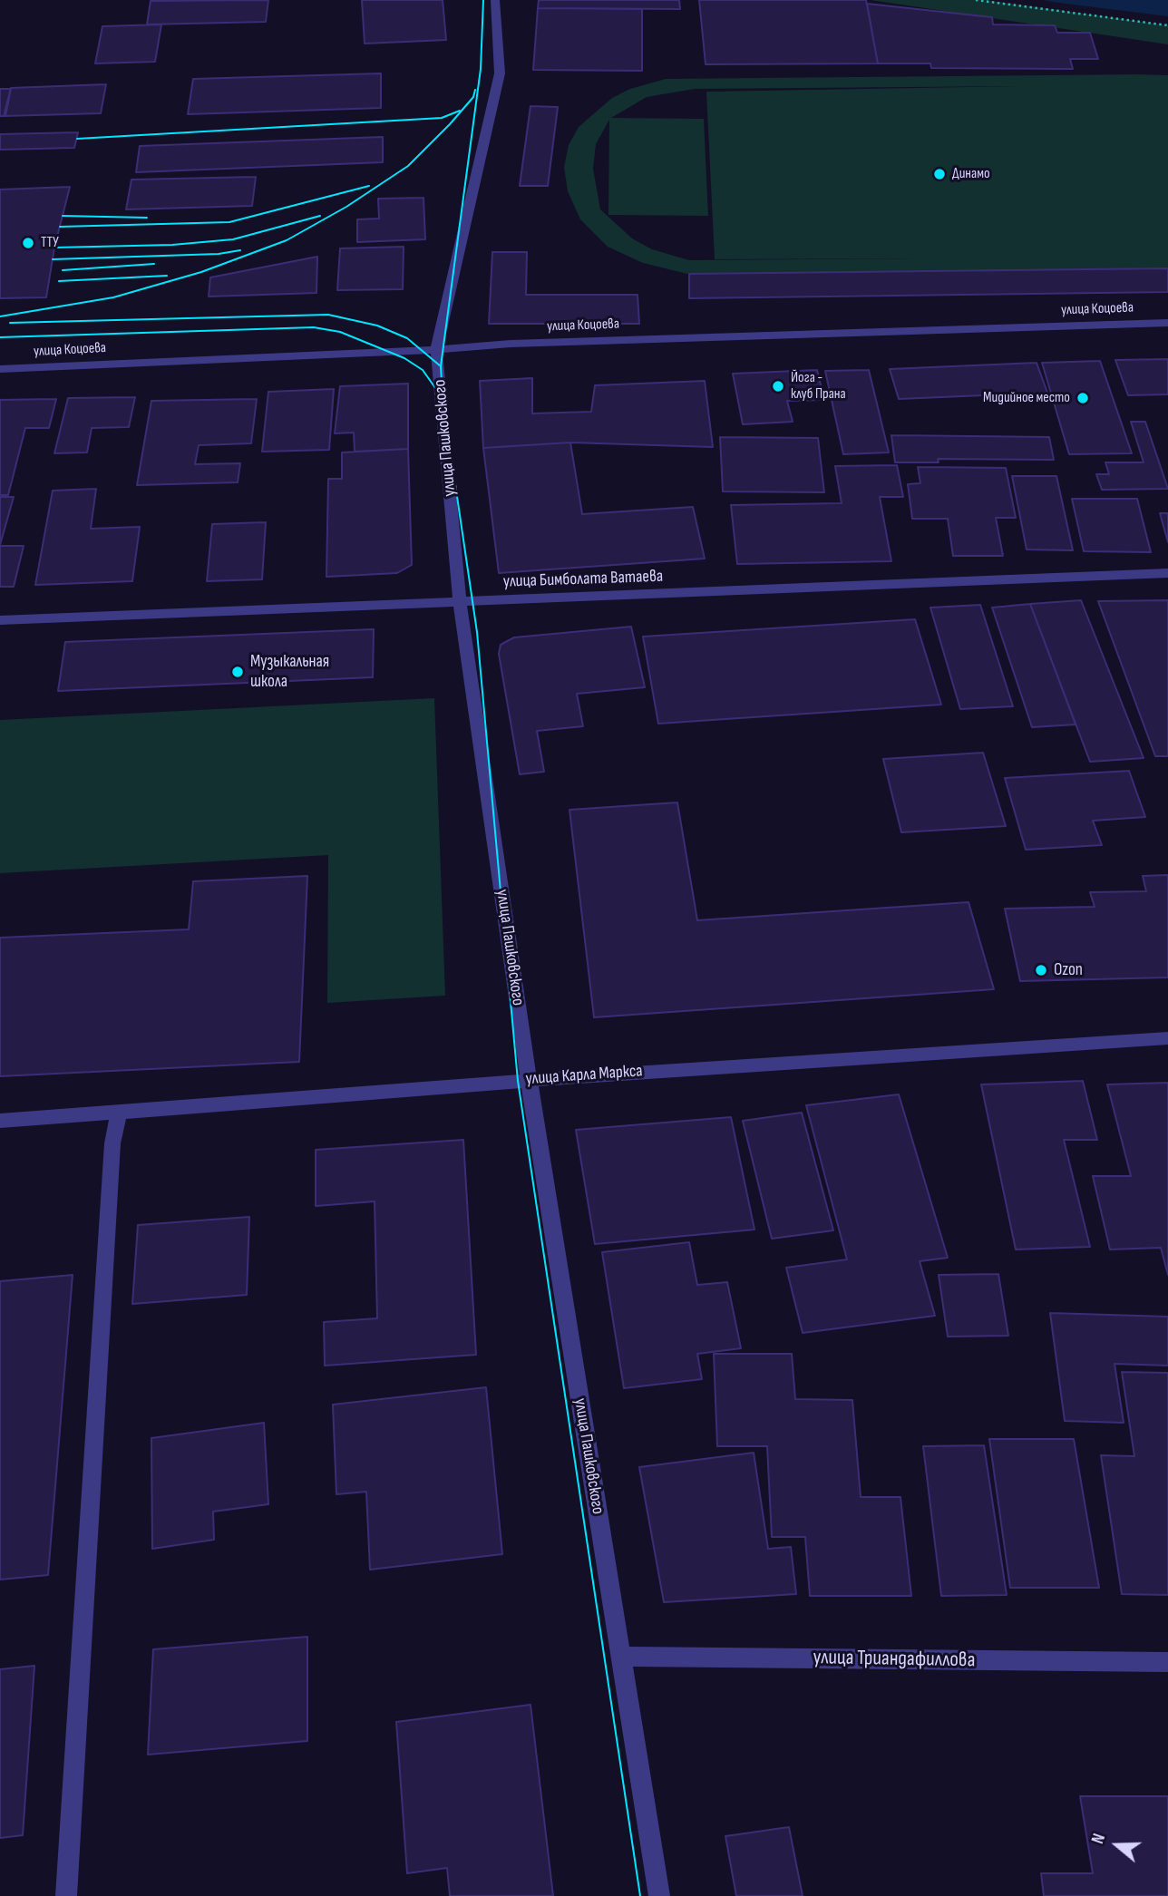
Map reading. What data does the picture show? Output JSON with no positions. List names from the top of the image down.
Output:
{
  "streets": {
    "street": [
      "улица Коцоева",
      "улица Пашковского",
      "улица Бимболата Ватаева",
      "улица Карла Маркса",
      "улица Триандафиллова"
    ]
  },
  "crossings": [
    ["улица Коцоева", "улица Пашковского"],
    ["улица Пашковского", "улица Бимболата Ватаева"],
    ["улица Пашковского", "улица Карла Маркса"],
    ["улица Пашковского", "улица Триандафиллова"]
  ],
  "places": [
    "Динамо",
    "ТТУ",
    "Йога - клуб Прана",
    "Мидийное место",
    "Музыкальная школа",
    "Ozon"
  ],
  "north": "left"
}
